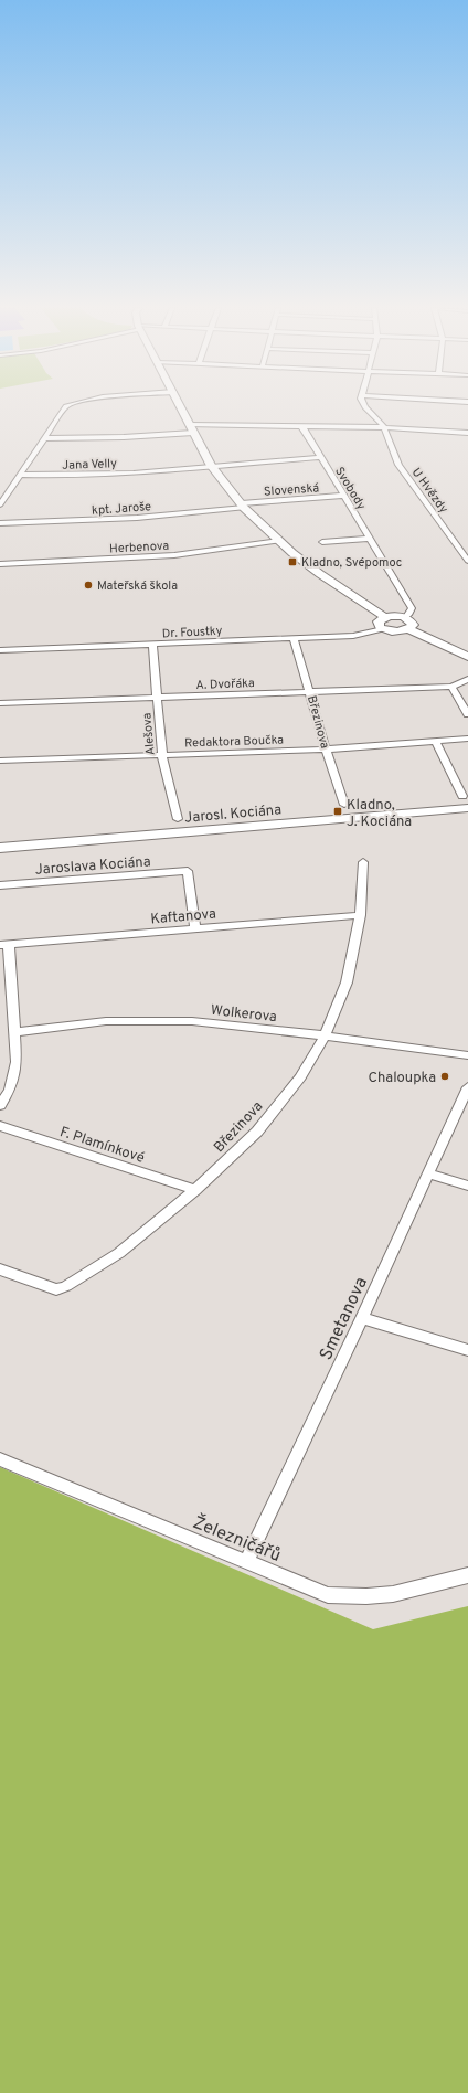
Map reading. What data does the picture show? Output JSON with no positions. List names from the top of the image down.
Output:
{
  "streets": {
    "main road": ["Jarosl. Kociána"],
    "street": [
      "Jana Velly",
      "Svobody",
      "Slovenská",
      "U Hvězdy",
      "kpt. Jaroše",
      "Herbenova",
      "Dr. Foustky",
      "A. Dvořáka",
      "Březinova",
      "Alešova",
      "Redaktora Boučka",
      "Jaroslava Kociána",
      "Kaftanova",
      "Wolkerova",
      "F. Plamínkové",
      "Smetanova",
      "Železničářů"
    ]
  },
  "crossings": [
    ["Jana Velly", "Svobody"],
    ["Svobody", "Slovenská"],
    ["Slovenská", "kpt. Jaroše"],
    ["Dr. Foustky", "Březinova"],
    ["Dr. Foustky", "Alešova"],
    ["A. Dvořáka", "Březinova"],
    ["A. Dvořáka", "Alešova"],
    ["Březinova", "Redaktora Boučka"],
    ["Březinova", "Kaftanova"],
    ["Březinova", "Wolkerova"],
    ["Březinova", "F. Plamínkové"],
    ["Alešova", "Redaktora Boučka"],
    ["Jaroslava Kociána", "Kaftanova"],
    ["Smetanova", "Železničářů"]
  ],
  "places": {
    "transit": ["Kladno, Svépomoc", "Kladno, J. Kociána"],
    "other": ["Mateřská škola", "Chaloupka"]
  }
}
